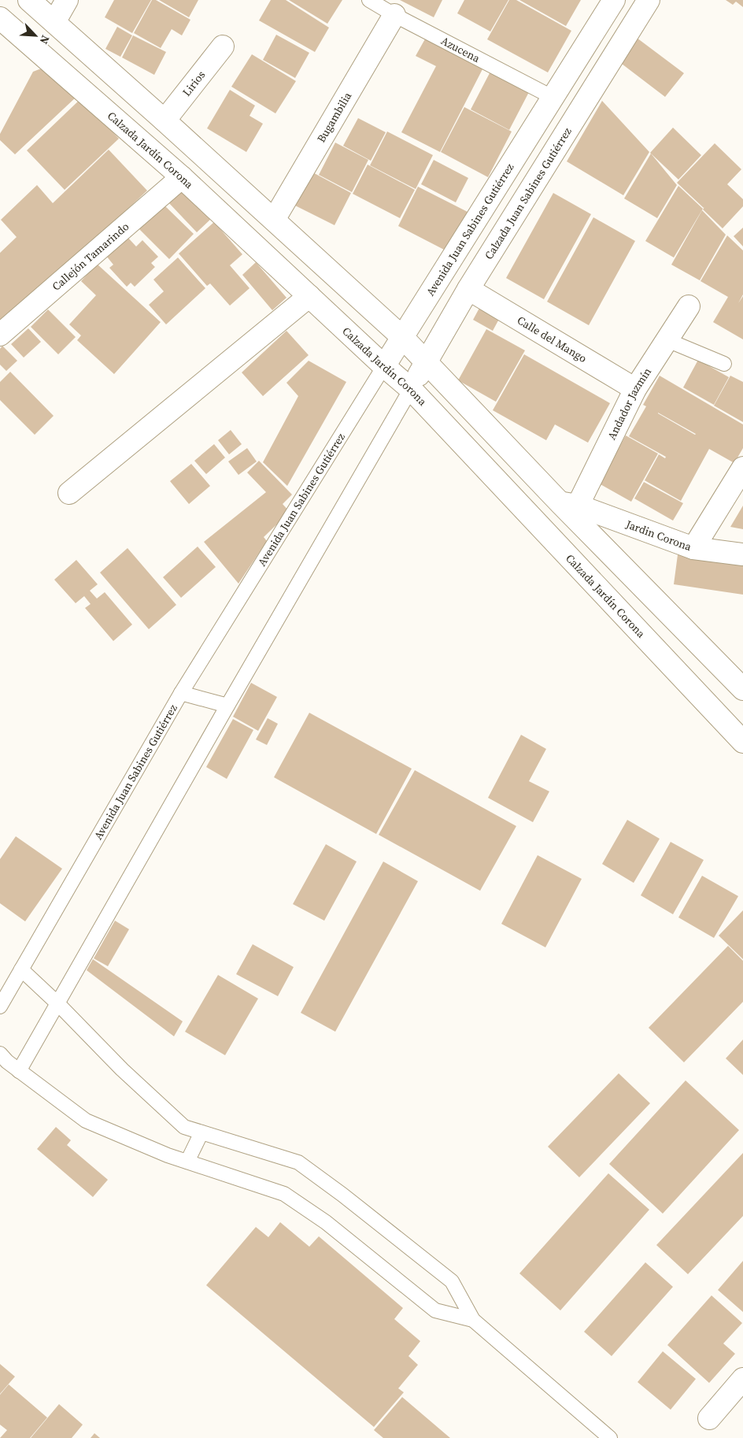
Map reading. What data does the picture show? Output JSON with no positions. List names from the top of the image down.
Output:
{
  "streets": {
    "street": [
      "Lirios",
      "Bugambilia",
      "Calzada Jardín Corona",
      "Calzada Juan Sabines Gutiérrez",
      "Avenida Juan Sabines Gutiérrez",
      "Callejón Tamarindo",
      "Calle del Mango",
      "Andador Jazmín",
      "Jardin Corona"
    ],
    "lane": ["Azucena"]
  },
  "crossings": [
    ["Azucena", "Bugambilia"],
    ["Azucena", "Avenida Juan Sabines Gutiérrez"],
    ["Calzada Jardín Corona", "Calzada Juan Sabines Gutiérrez"],
    ["Calzada Jardín Corona", "Avenida Juan Sabines Gutiérrez"],
    ["Calzada Jardín Corona", "Callejón Tamarindo"],
    ["Calzada Juan Sabines Gutiérrez", "Calle del Mango"],
    ["Calle del Mango", "Andador Jazmín"],
    ["Andador Jazmín", "Jardin Corona"]
  ],
  "north": "bottom right"
}
